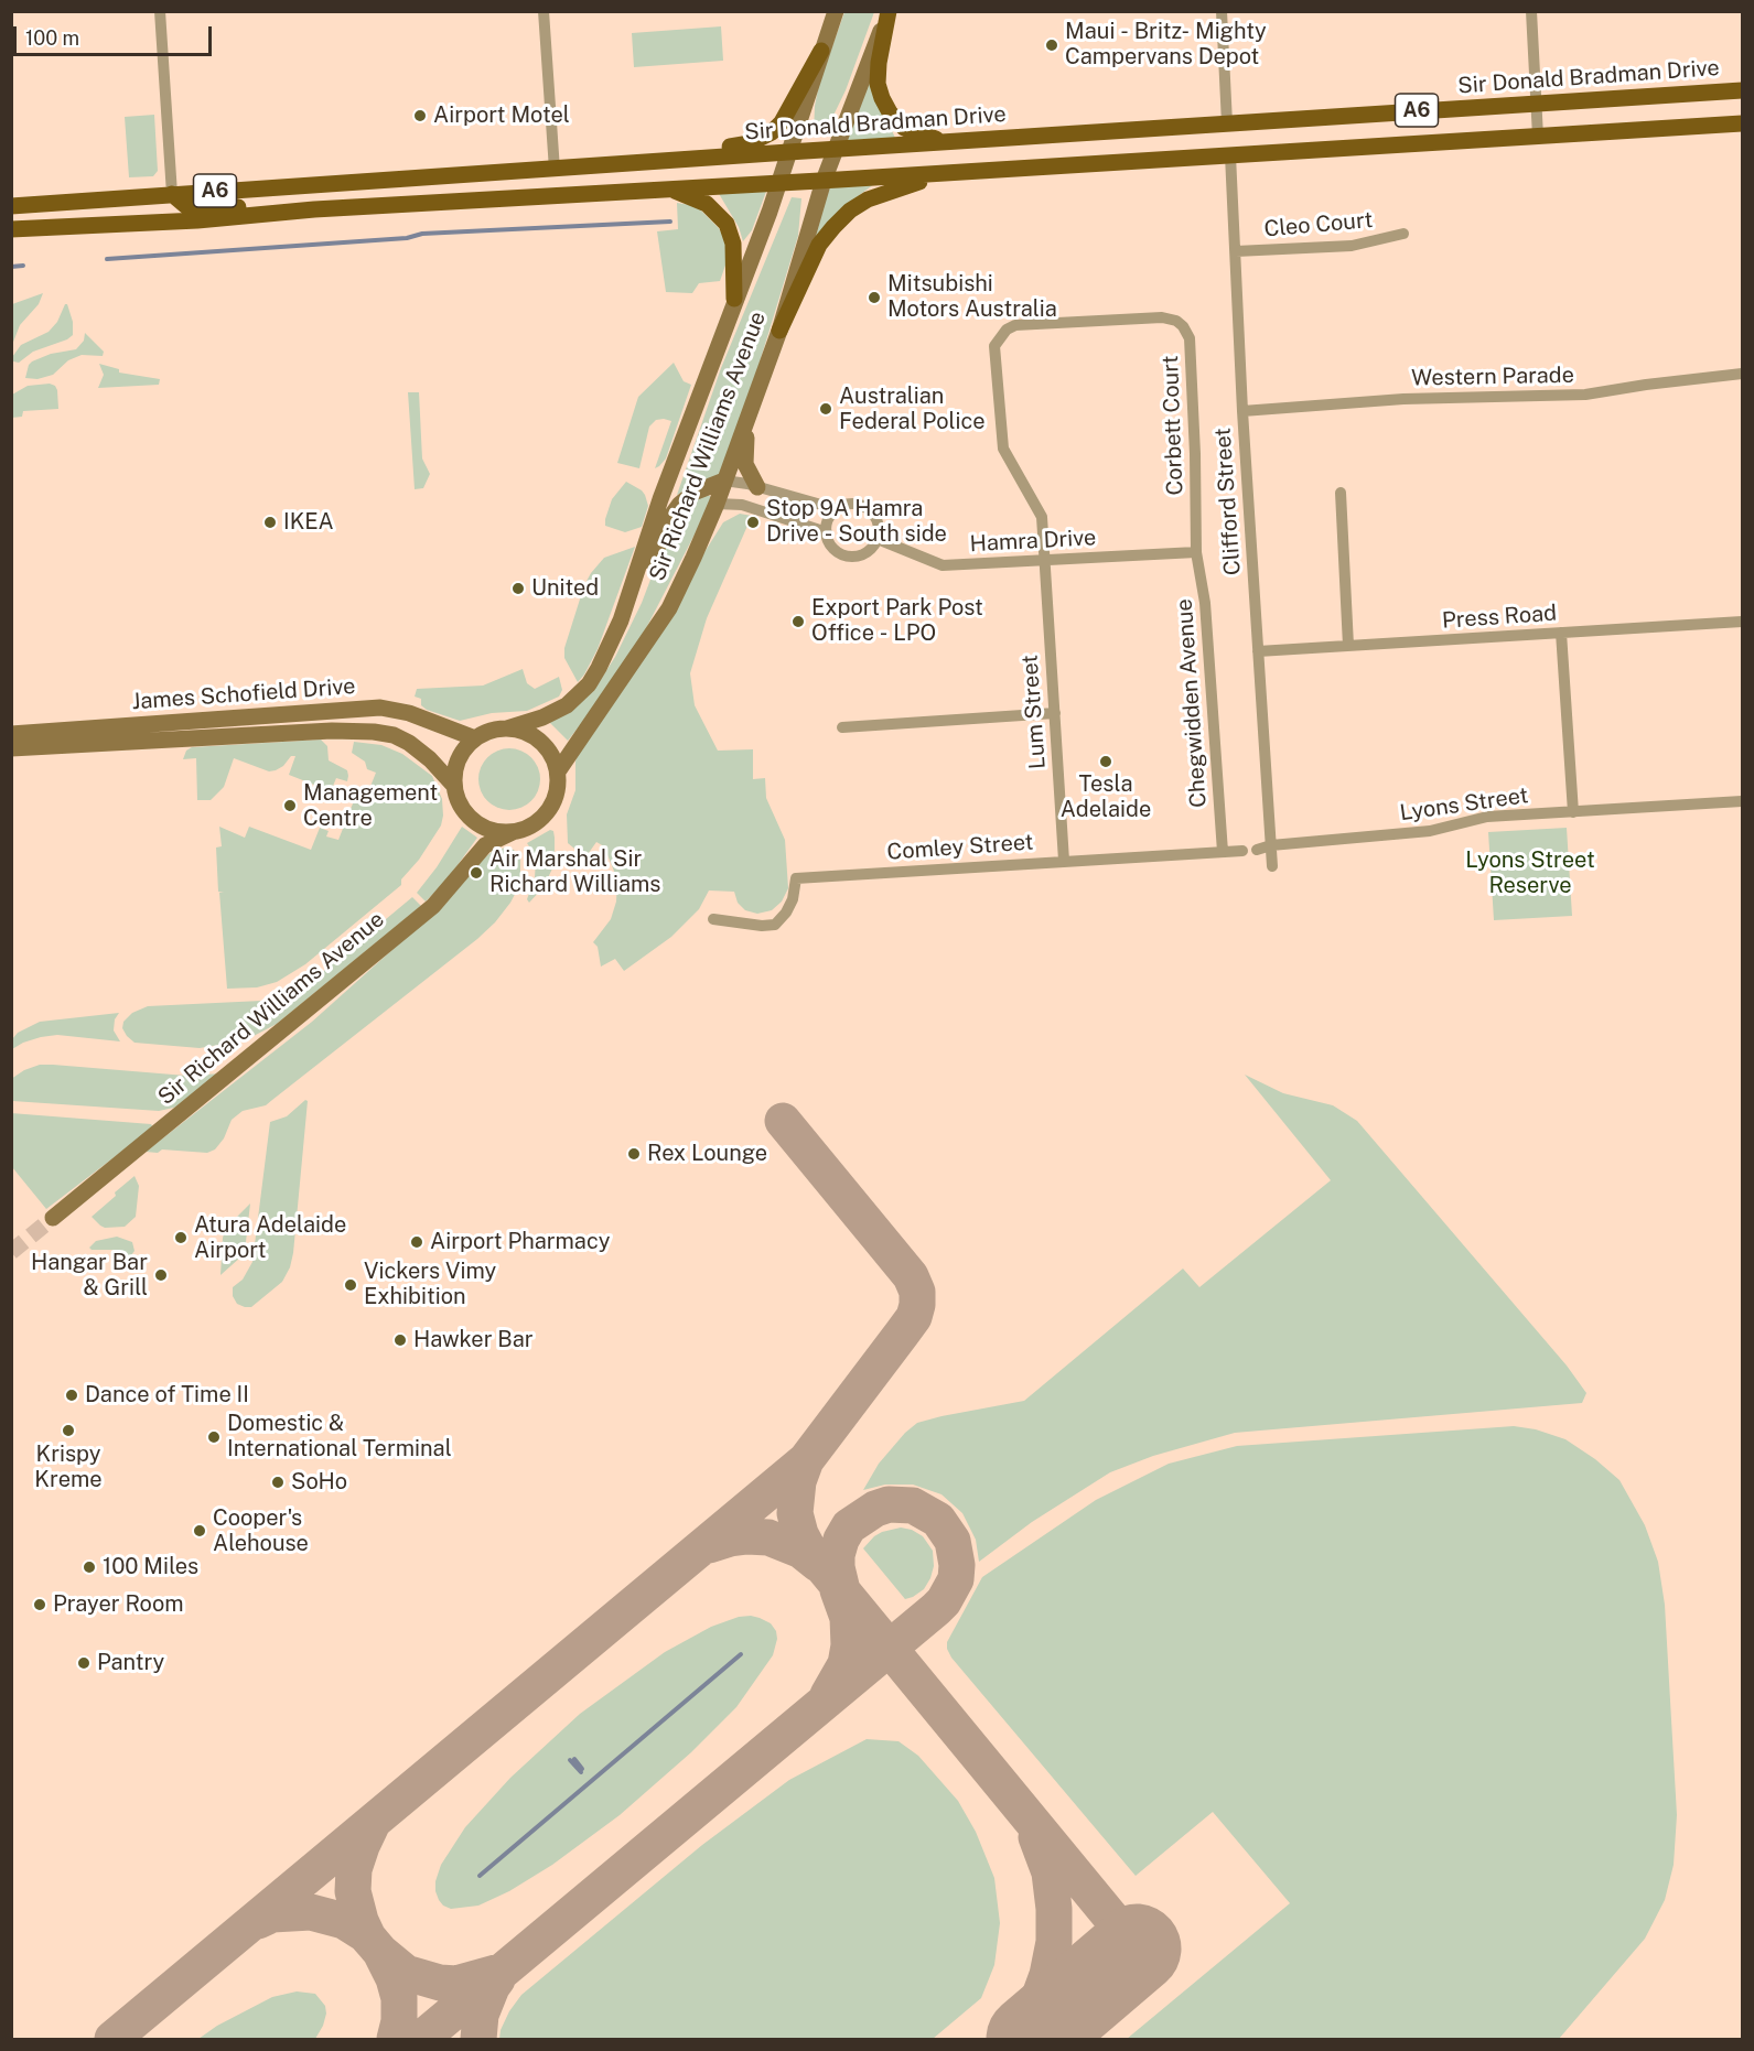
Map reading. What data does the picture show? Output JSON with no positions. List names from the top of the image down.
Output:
{
  "streets": {
    "main road": [
      "Sir Donald Bradman Drive",
      "A6",
      "Sir Richard Williams Avenue",
      "James Schofield Drive"
    ],
    "street": [
      "Cleo Court",
      "Western Parade",
      "Corbett Court",
      "Clifford Street",
      "Hamra Drive",
      "Press Road",
      "Chegwidden Avenue",
      "Lum Street",
      "Lyons Street",
      "Comley Street"
    ]
  },
  "crossings": [
    ["Sir Donald Bradman Drive", "Sir Richard Williams Avenue"],
    ["A6", "Sir Richard Williams Avenue"],
    ["A6", "Clifford Street"],
    ["Cleo Court", "Clifford Street"],
    ["Western Parade", "Clifford Street"],
    ["Corbett Court", "Hamra Drive"],
    ["Corbett Court", "Chegwidden Avenue"],
    ["Corbett Court", "Lum Street"],
    ["Sir Richard Williams Avenue", "James Schofield Drive"],
    ["Clifford Street", "Press Road"],
    ["Clifford Street", "Lyons Street"],
    ["Hamra Drive", "Chegwidden Avenue"],
    ["Hamra Drive", "Lum Street"],
    ["Chegwidden Avenue", "Comley Street"],
    ["Lum Street", "Comley Street"]
  ],
  "parks": ["Lyons Street Reserve"],
  "places": [
    "Maui - Britz- Mighty Campervans Depot",
    "Airport Motel",
    "Mitsubishi Motors Australia",
    "Australian Federal Police",
    "IKEA",
    "Stop 9A Hamra Drive - South side",
    "United",
    "Export Park Post Office - LPO",
    "Tesla Adelaide",
    "Management Centre",
    "Air Marshal Sir Richard Williams",
    "Rex Lounge",
    "Atura Adelaide Airport",
    "Airport Pharmacy",
    "Hangar Bar & Grill",
    "Vickers Vimy Exhibition",
    "Hawker Bar",
    "Dance of Time II",
    "Krispy Kreme",
    "Domestic & International Terminal",
    "SoHo",
    "Cooper's Alehouse",
    "100 Miles",
    "Prayer Room",
    "Pantry"
  ],
  "scale_bar": "100 m"
}
